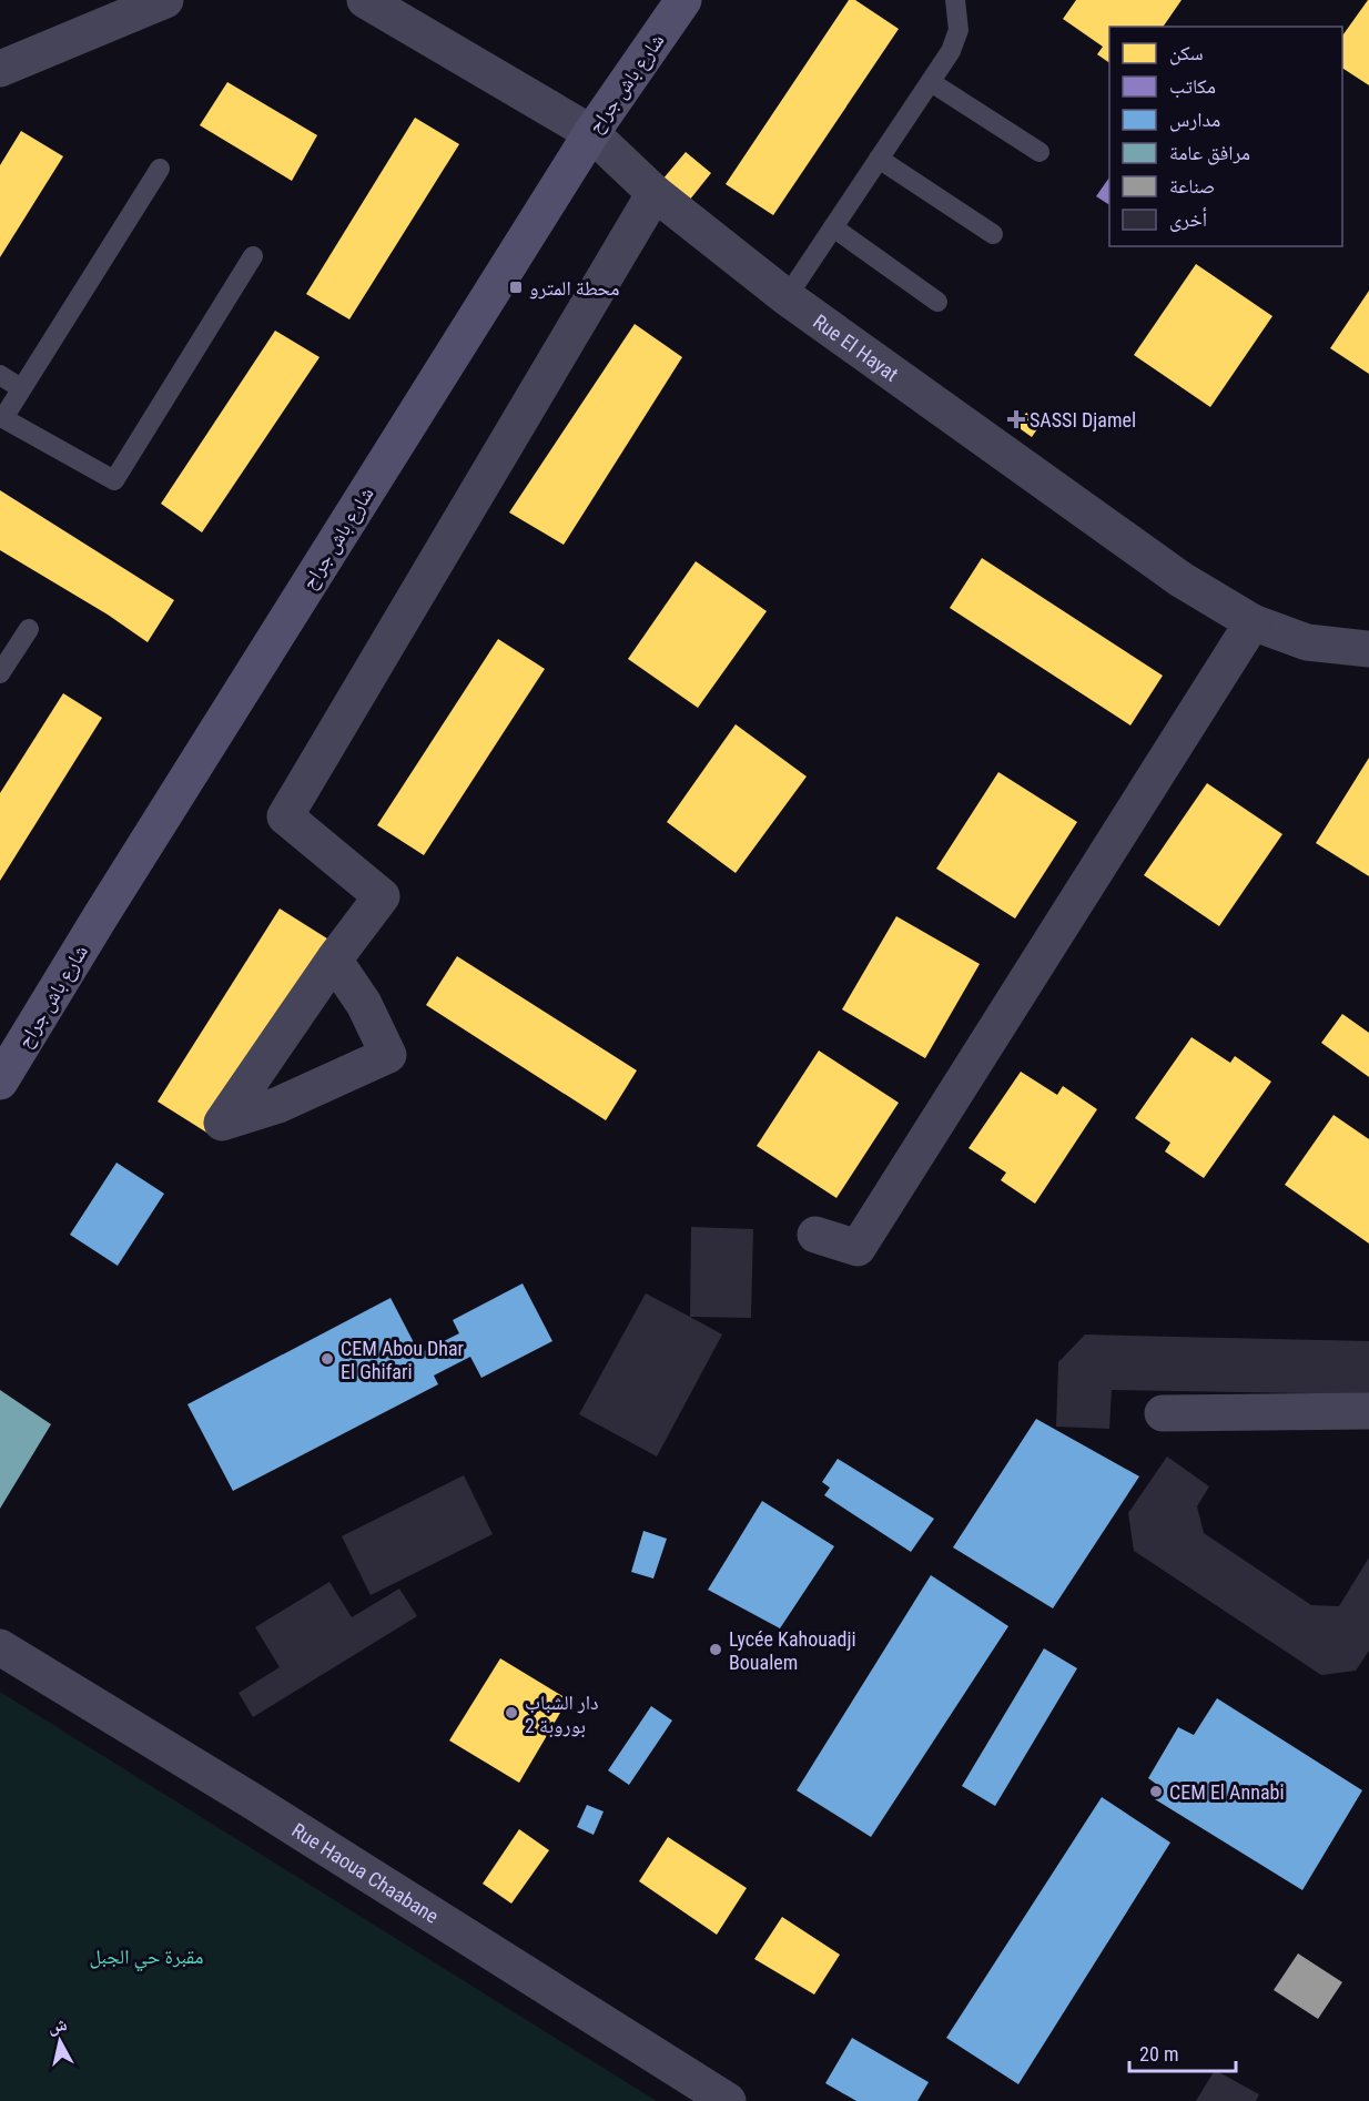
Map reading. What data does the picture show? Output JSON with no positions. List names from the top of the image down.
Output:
{
  "streets": {
    "main road": ["شارع باش جراح"],
    "street": ["Rue El Hayat", "Rue Haoua Chaabane"]
  },
  "crossings": [
    ["شارع باش جراح", "Rue El Hayat"]
  ],
  "parks": ["مقبرة حي الجبل"],
  "places": {
    "transit": ["محطة المترو"],
    "health": ["SASSI Djamel"],
    "other": [
      "CEM Abou Dhar El Ghifari",
      "Lycée Kahouadji Boualem",
      "دار الشباب بوروبة 2",
      "CEM El Annabi"
    ]
  },
  "legend": [
    "سكن",
    "مكاتب",
    "مدارس",
    "مرافق عامة",
    "صناعة",
    "أخرى"
  ],
  "scale_bar": "20 m",
  "north": "top"
}
